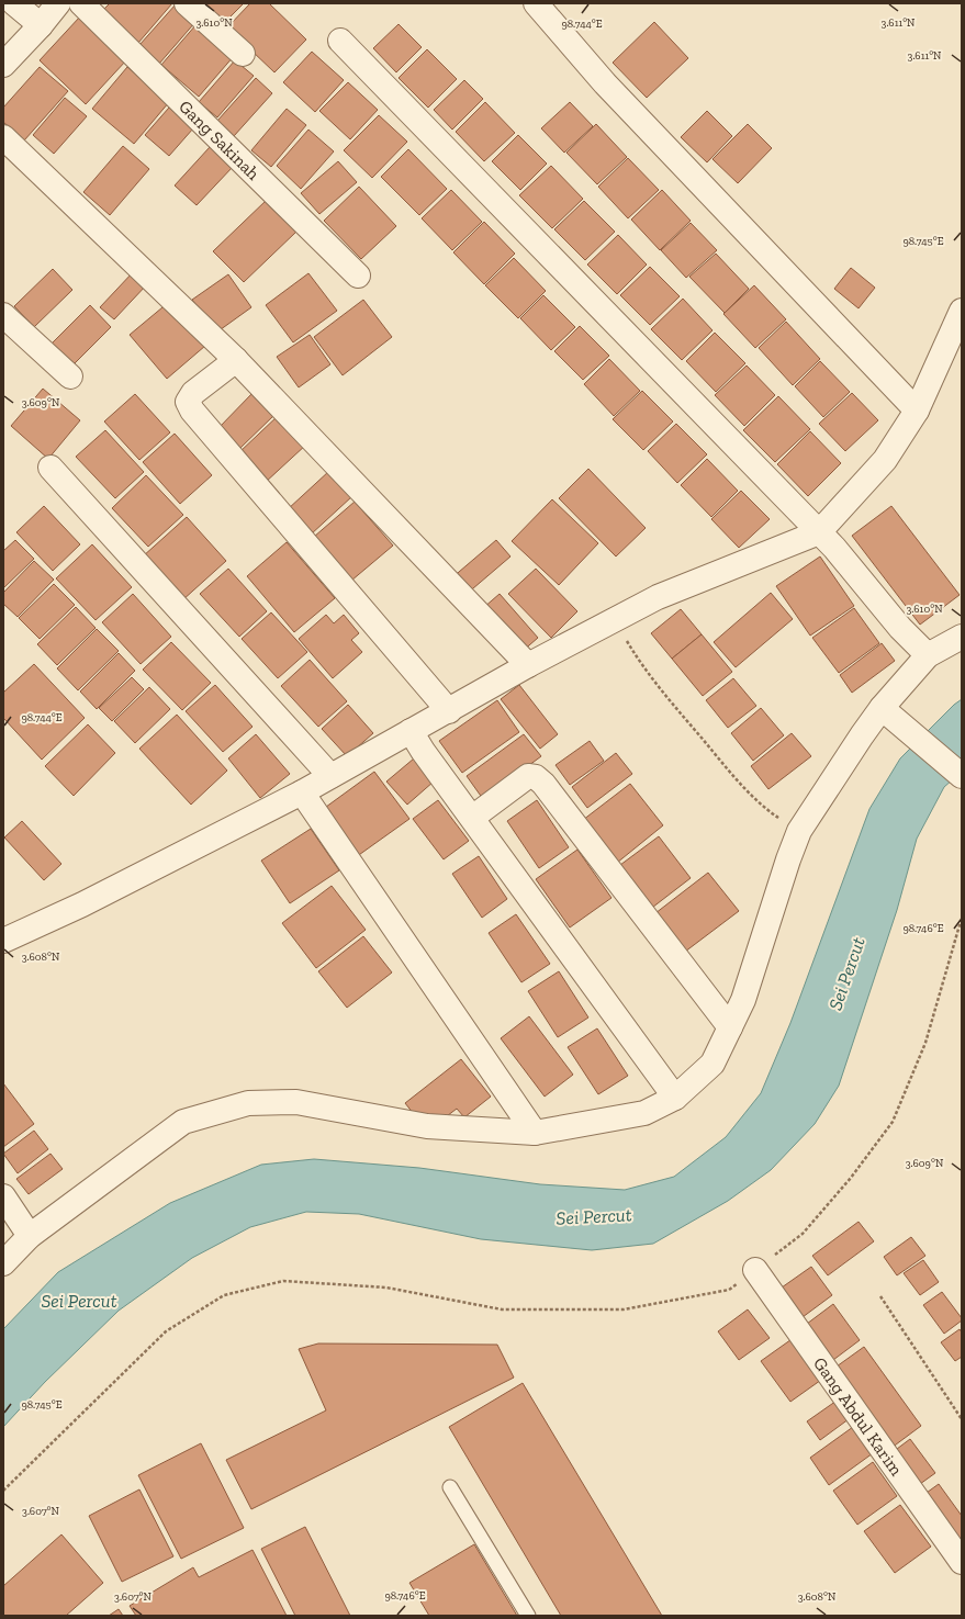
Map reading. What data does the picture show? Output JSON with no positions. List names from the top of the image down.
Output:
{
  "streets": {
    "street": ["Gang Sakinah", "Gang Abdul Karim"]
  },
  "water": ["Sei Percut"],
  "coordinates": [
    "3.610°N",
    "3.611°N",
    "98.744°E",
    "98.745°E",
    "3.609°N",
    "98.746°E",
    "3.608°N",
    "3.607°N"
  ]
}
